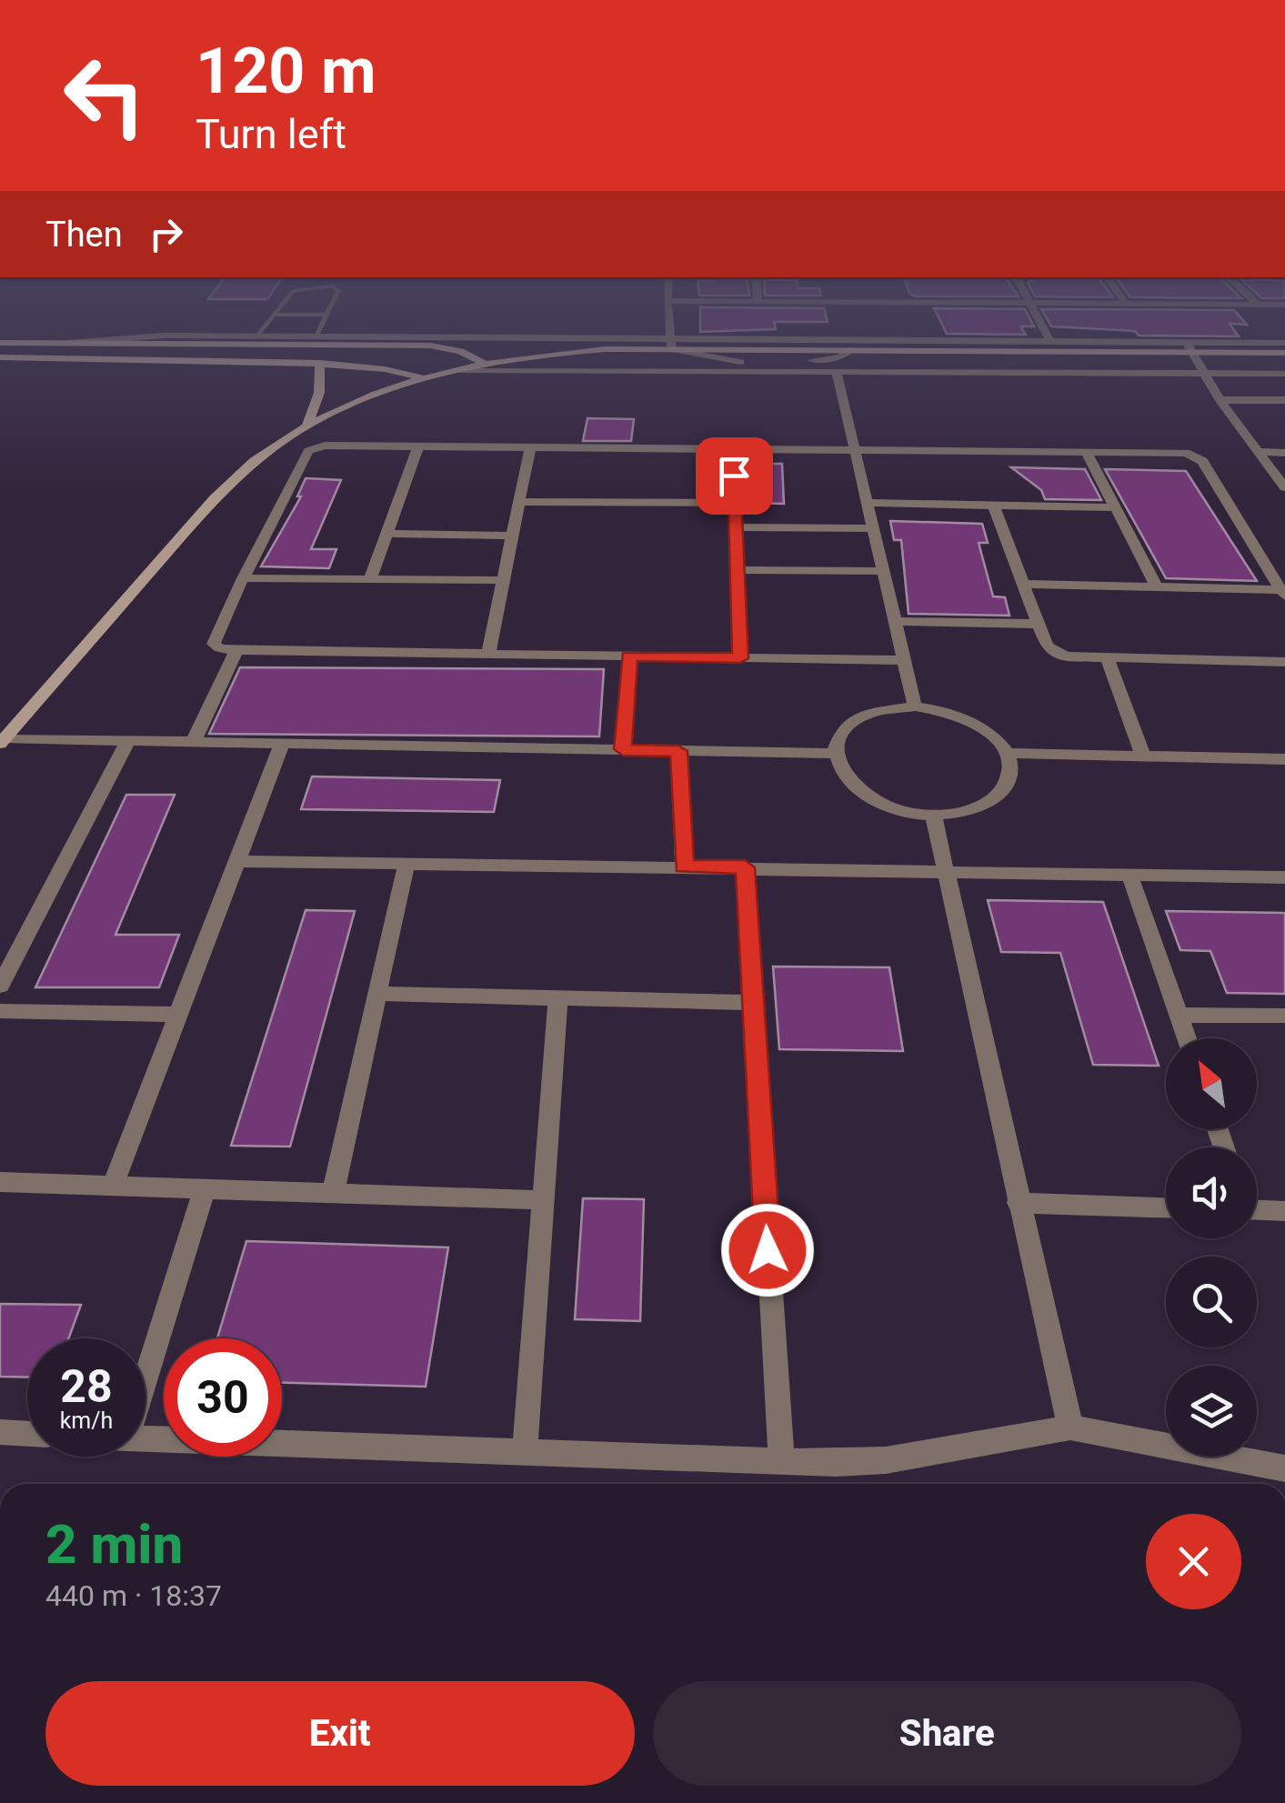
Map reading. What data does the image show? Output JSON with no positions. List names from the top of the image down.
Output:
{
  "north": "top left",
  "page": {
    "turn": ["120 m", "Turn left"],
    "then": "Then",
    "speed": "28 km/h",
    "limit": "30",
    "heading": ["2 min", "440 m · 18:37"],
    "buttons": ["Exit", "Share"]
  }
}
